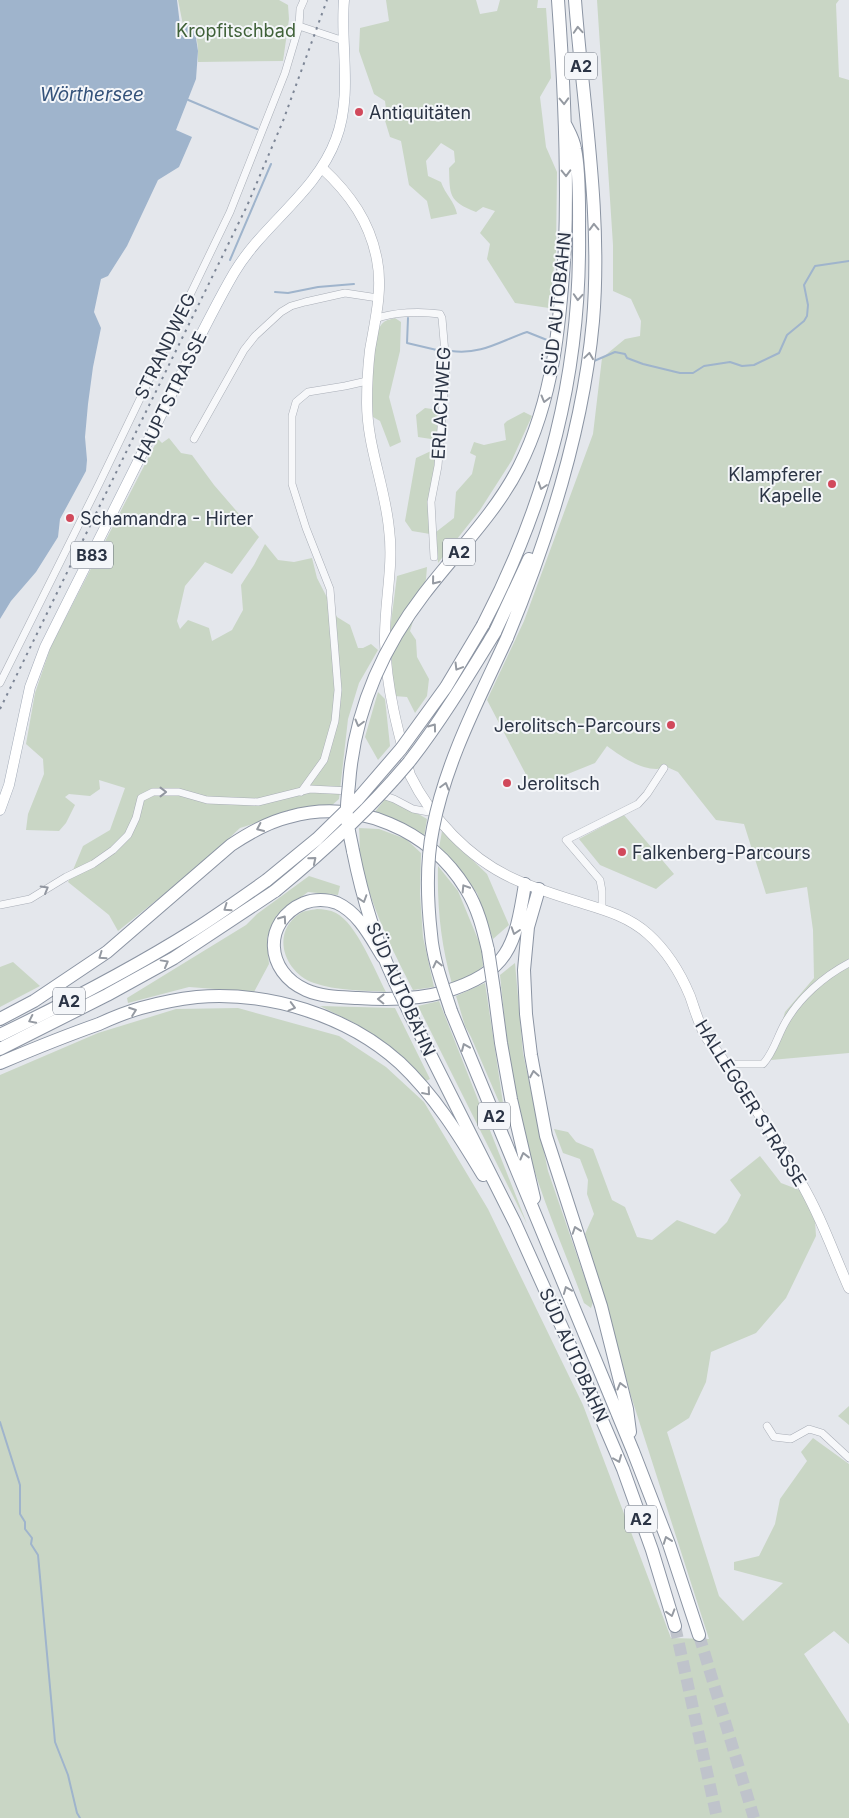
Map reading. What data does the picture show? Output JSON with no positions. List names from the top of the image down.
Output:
{
  "streets": {
    "highway": ["A2", "SÜD AUTOBAHN"],
    "main road": ["HAUPTSTRASSE", "B83", "HALLEGGER STRASSE"],
    "street": ["STRANDWEG", "ERLACHWEG"]
  },
  "crossings": [
    ["A2", "SÜD AUTOBAHN"],
    ["HAUPTSTRASSE", "HALLEGGER STRASSE"],
    ["ERLACHWEG", "HALLEGGER STRASSE"]
  ],
  "water": ["Wörthersee"],
  "parks": ["Kropfitschbad"],
  "places": [
    "Antiquitäten",
    "Klampferer Kapelle",
    "Schamandra - Hirter",
    "Jerolitsch-Parcours",
    "Jerolitsch",
    "Falkenberg-Parcours"
  ]
}
